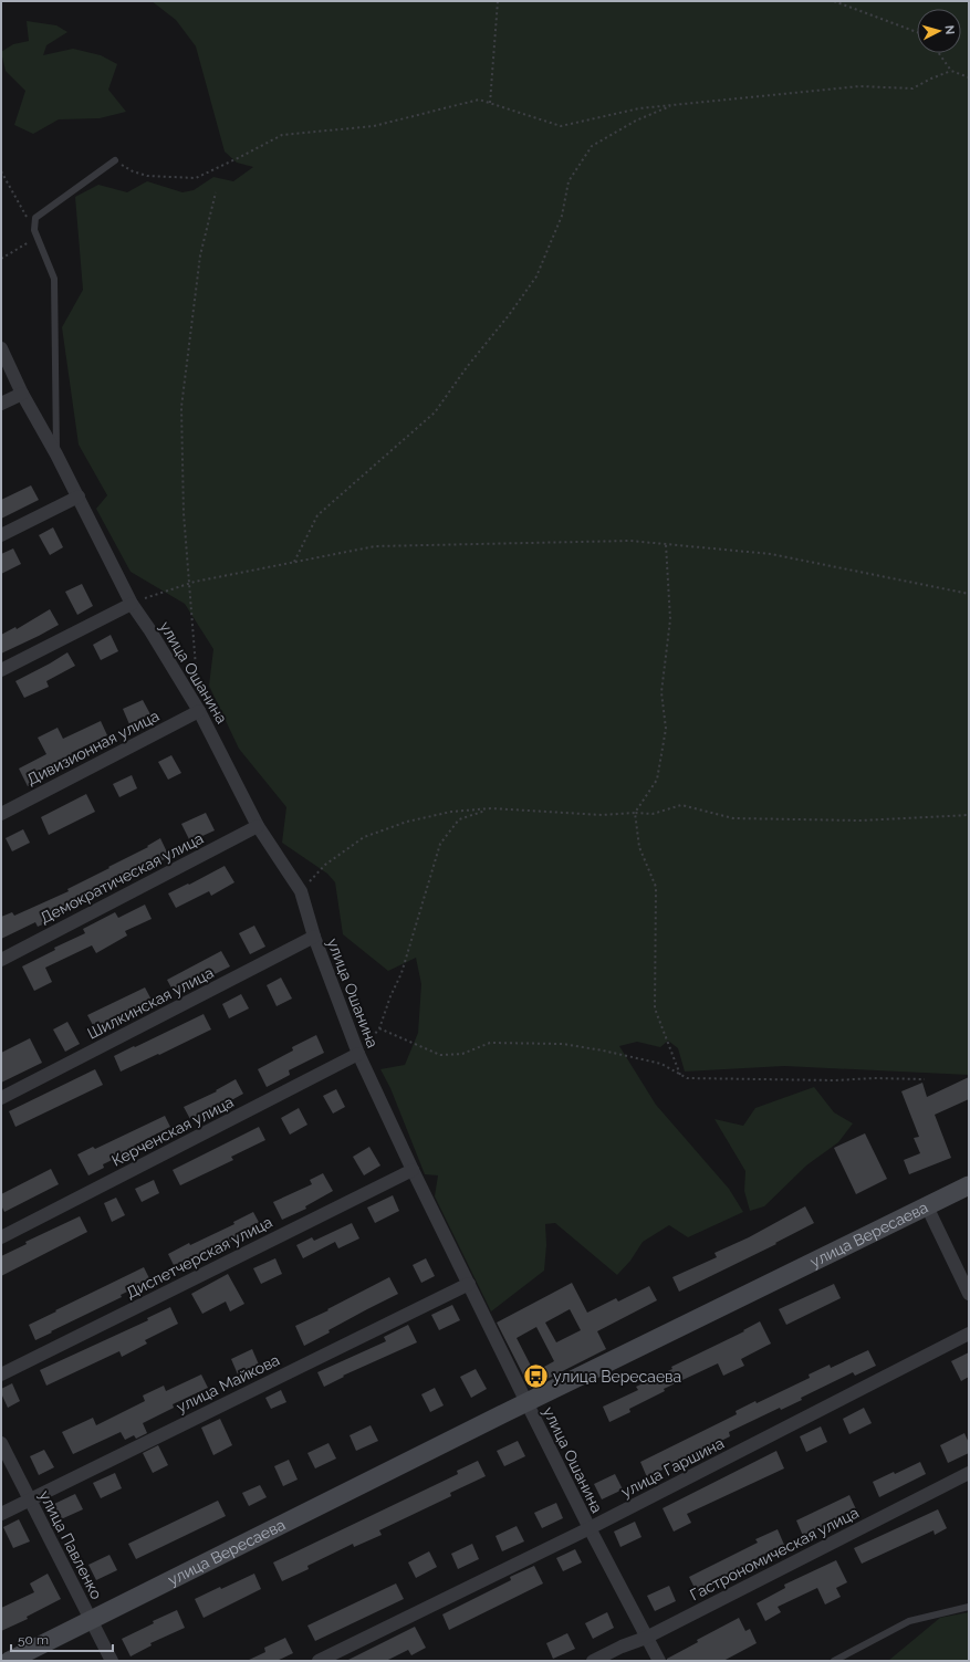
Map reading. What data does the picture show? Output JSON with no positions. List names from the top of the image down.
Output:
{
  "streets": {
    "street": [
      "улица Ошанина",
      "Дивизионная улица",
      "Демократическая улица",
      "Шилкинская улица",
      "Керченская улица",
      "улица Вересаева",
      "Диспетчерская улица",
      "улица Майкова",
      "улица Гаршина",
      "улица Павленко",
      "Гастрономическая улица"
    ]
  },
  "crossings": [
    ["улица Ошанина", "Дивизионная улица"],
    ["улица Ошанина", "Демократическая улица"],
    ["улица Ошанина", "Шилкинская улица"],
    ["улица Ошанина", "Керченская улица"],
    ["улица Ошанина", "улица Вересаева"],
    ["улица Ошанина", "Диспетчерская улица"],
    ["улица Ошанина", "улица Майкова"],
    ["улица Ошанина", "улица Гаршина"],
    ["улица Ошанина", "Гастрономическая улица"],
    ["улица Вересаева", "улица Павленко"],
    ["улица Майкова", "улица Павленко"]
  ],
  "places": {
    "bus stop": ["улица Вересаева"]
  },
  "scale_bar": "50 m",
  "north": "right"
}
